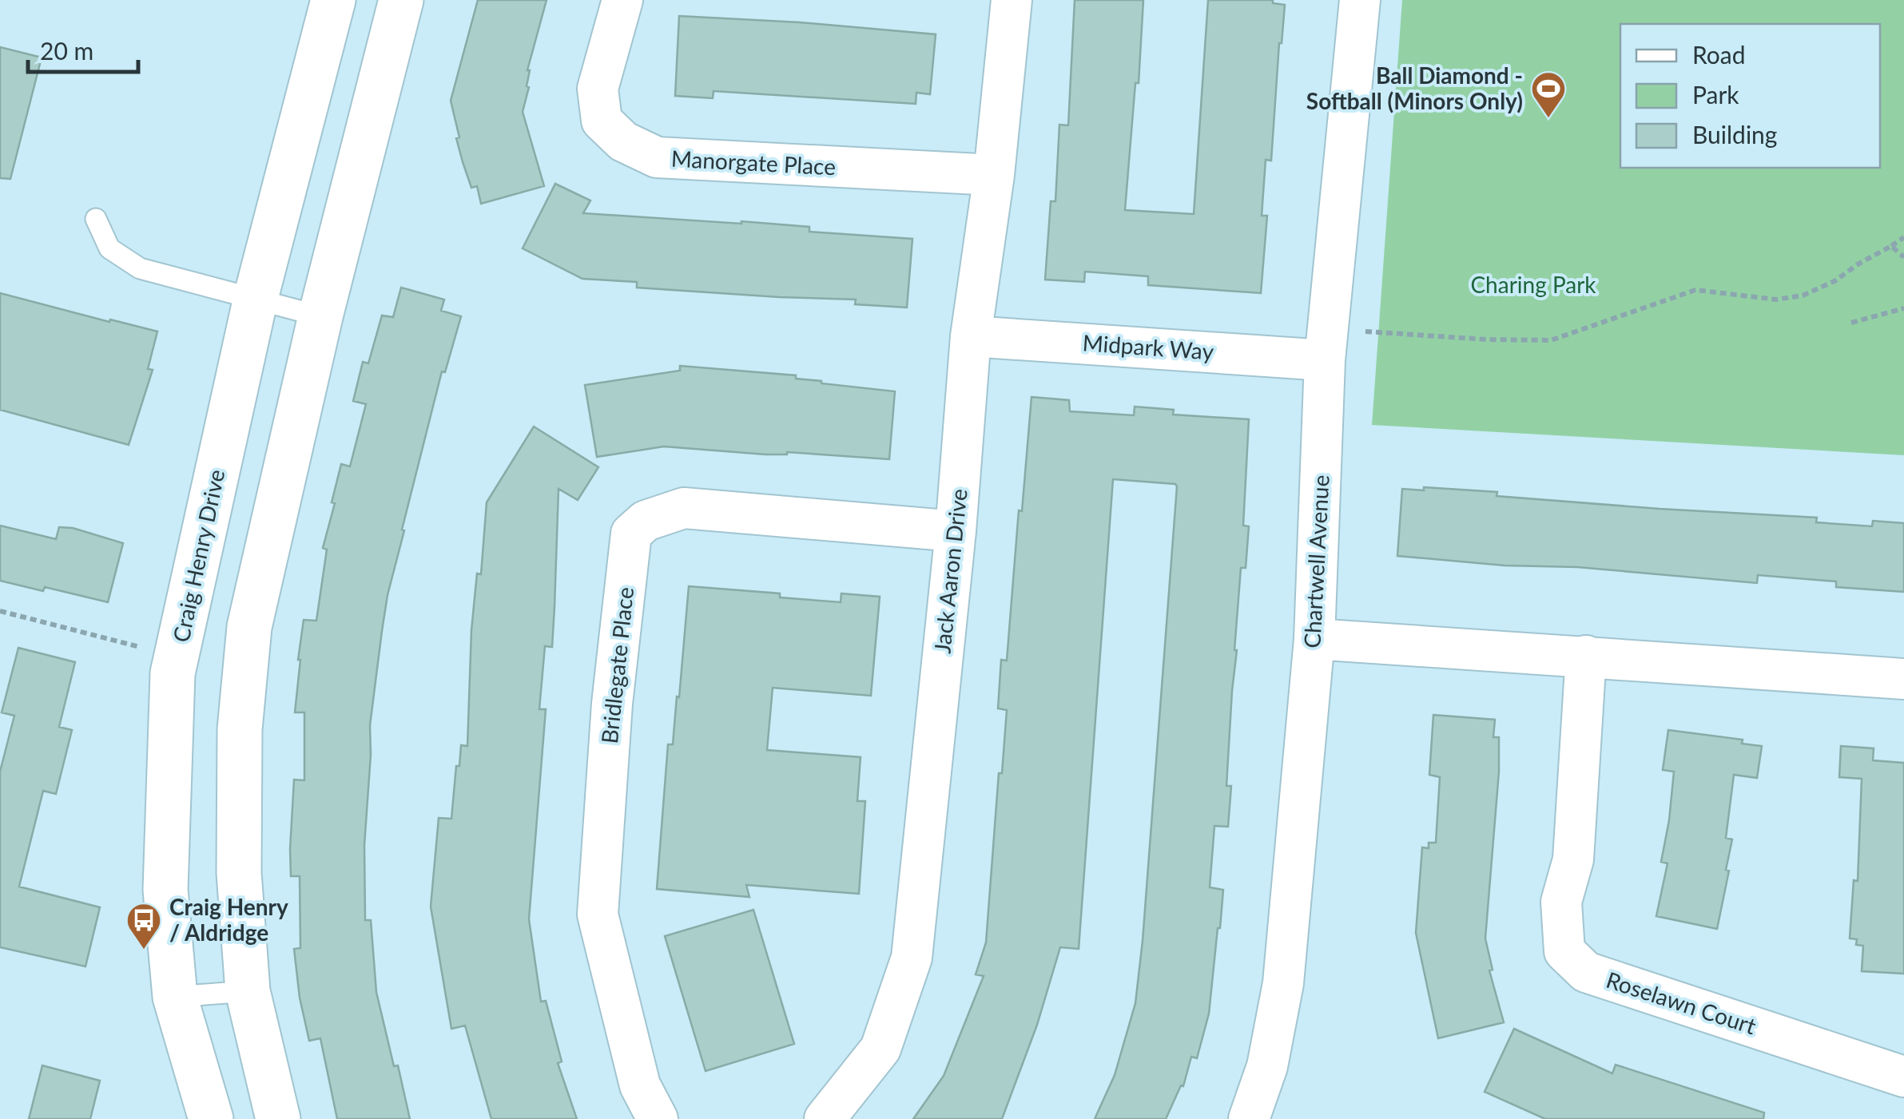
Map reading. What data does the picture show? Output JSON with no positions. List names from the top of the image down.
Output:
{
  "streets": {
    "street": [
      "Manorgate Place",
      "Midpark Way",
      "Craig Henry Drive",
      "Chartwell Avenue",
      "Jack Aaron Drive",
      "Bridlegate Place",
      "Roselawn Court"
    ]
  },
  "crossings": [
    ["Manorgate Place", "Jack Aaron Drive"],
    ["Midpark Way", "Chartwell Avenue"],
    ["Midpark Way", "Jack Aaron Drive"],
    ["Jack Aaron Drive", "Bridlegate Place"]
  ],
  "parks": ["Charing Park"],
  "places": {
    "sports": ["Ball Diamond - Softball (Minors Only)"],
    "bus stop": ["Craig Henry / Aldridge"]
  },
  "legend": ["Road", "Park", "Building"],
  "scale_bar": "20 m"
}
